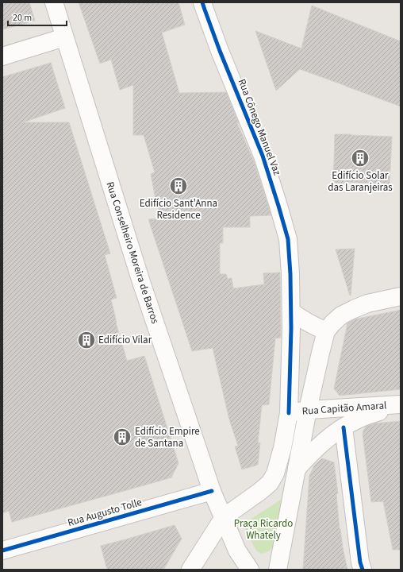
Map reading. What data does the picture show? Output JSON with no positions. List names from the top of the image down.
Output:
{
  "streets": {
    "main road": [
      "Rua Cônego Manuel Vaz",
      "Rua Conselheiro Moreira de Barros",
      "Rua Capitão Amaral",
      "Rua Augusto Tolle"
    ]
  },
  "crossings": [
    ["Rua Cônego Manuel Vaz", "Rua Capitão Amaral"],
    ["Rua Conselheiro Moreira de Barros", "Rua Augusto Tolle"]
  ],
  "parks": ["Praça Ricardo Whately"],
  "places": {
    "building": [
      "Edifício Solar das Laranjeiras",
      "Edifício Sant'Anna Residence",
      "Edifício Vilar",
      "Edifício Empire de Santana"
    ]
  },
  "scale_bar": "20 m"
}
